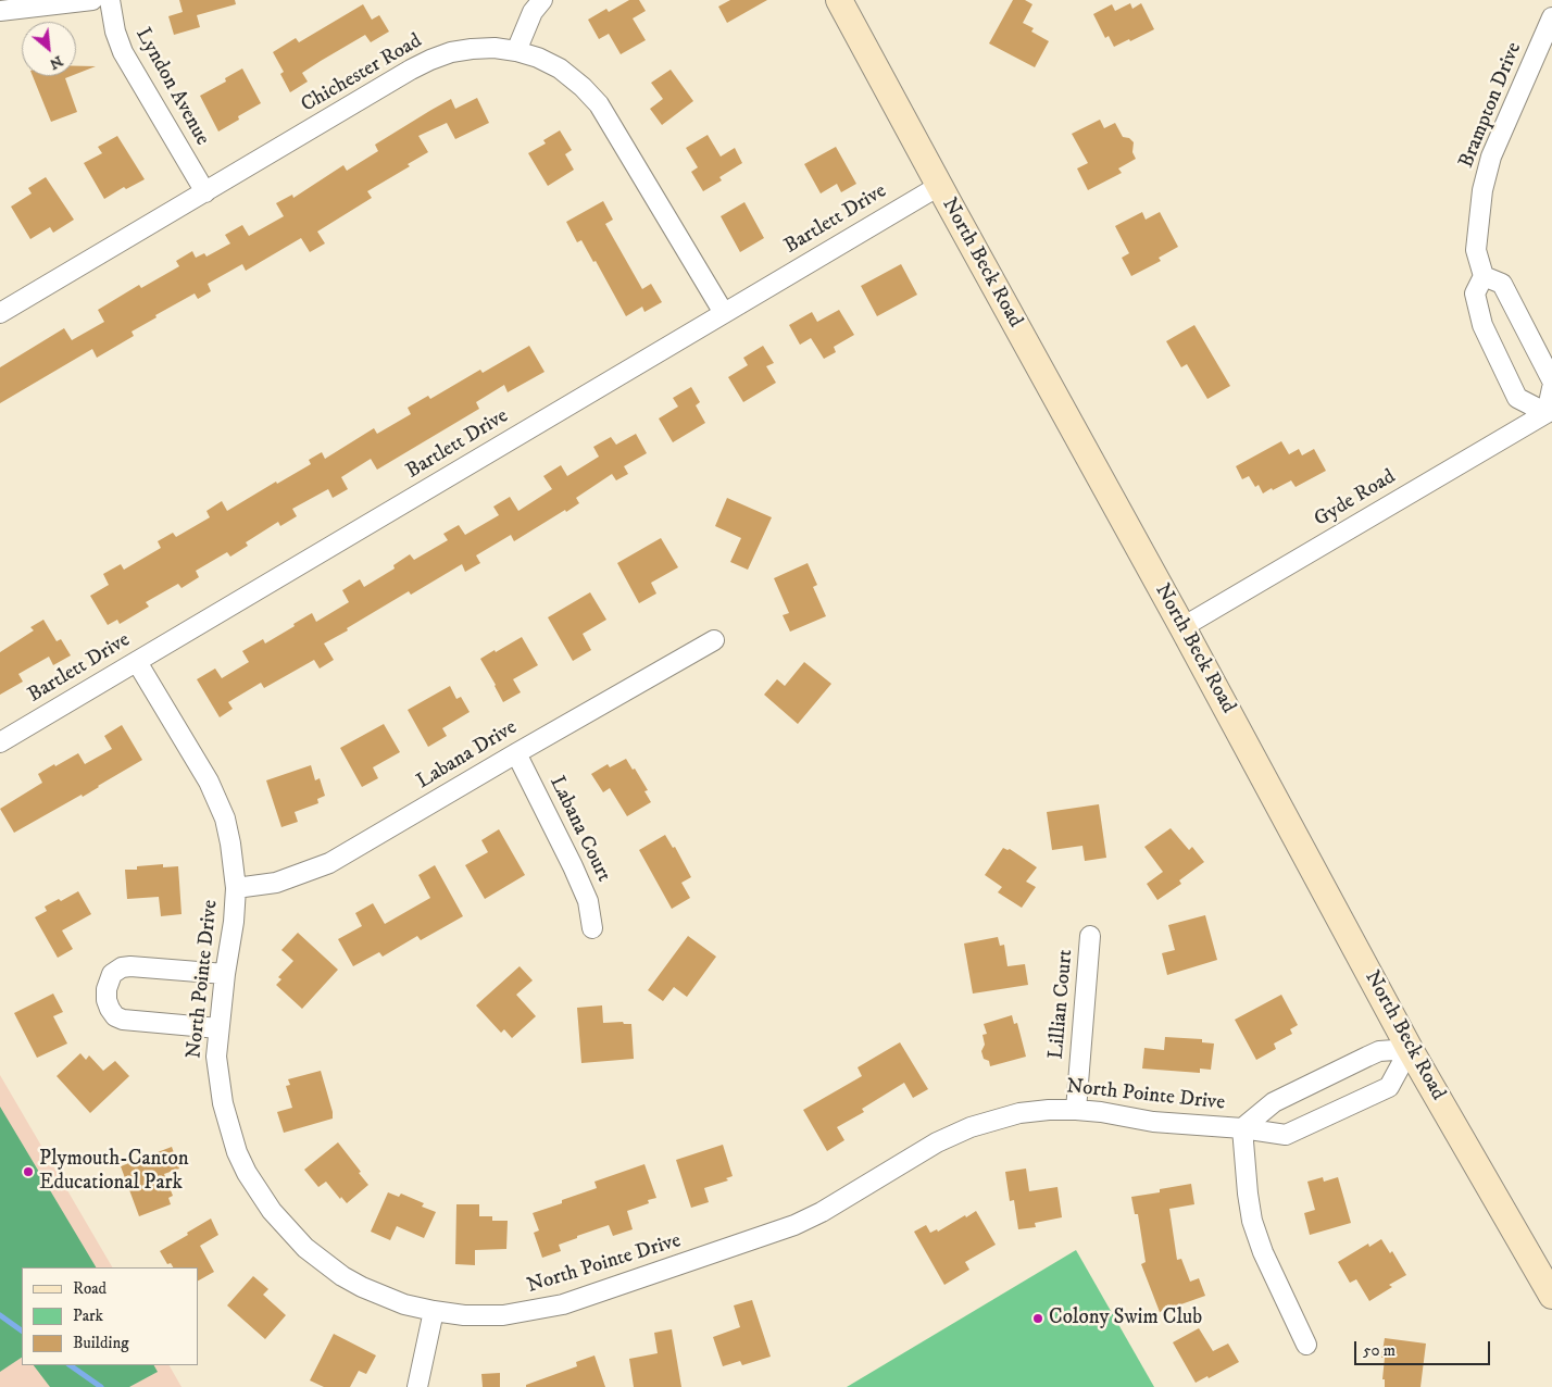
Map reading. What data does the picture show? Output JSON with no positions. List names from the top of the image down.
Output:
{
  "streets": {
    "main road": ["North Beck Road"],
    "street": [
      "Chichester Road",
      "Lyndon Avenue",
      "Brampton Drive",
      "Bartlett Drive",
      "Gyde Road",
      "Labana Drive",
      "Labana Court",
      "North Pointe Drive",
      "Lillian Court"
    ]
  },
  "crossings": [
    ["Chichester Road", "Lyndon Avenue"],
    ["Chichester Road", "Bartlett Drive"],
    ["Bartlett Drive", "North Beck Road"],
    ["Bartlett Drive", "North Pointe Drive"],
    ["North Beck Road", "Gyde Road"],
    ["North Beck Road", "North Pointe Drive"],
    ["Labana Drive", "Labana Court"],
    ["Labana Drive", "North Pointe Drive"],
    ["North Pointe Drive", "Lillian Court"]
  ],
  "places": ["Plymouth-Canton Educational Park", "Colony Swim Club"],
  "legend": ["Road", "Park", "Building"],
  "scale_bar": "50 m",
  "north": "bottom right"
}
